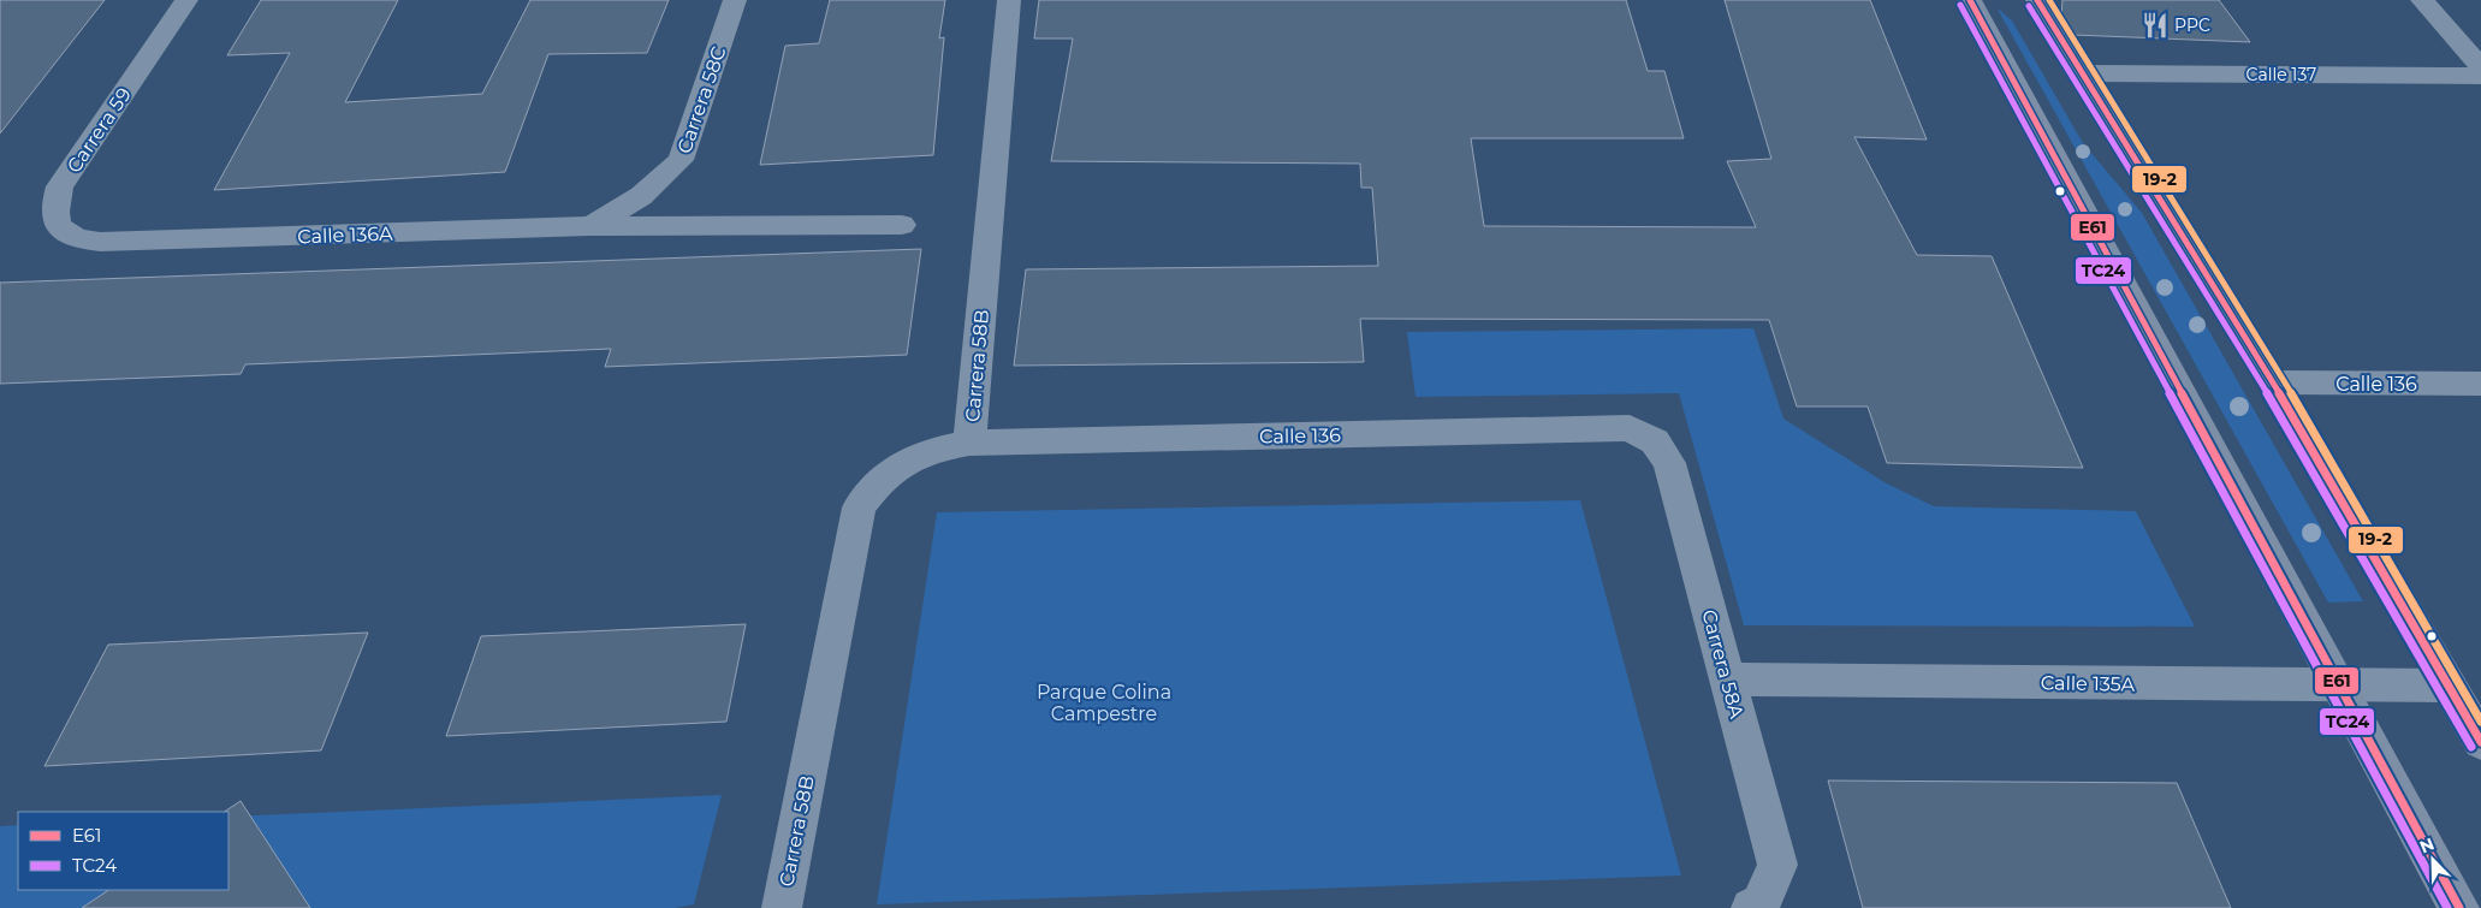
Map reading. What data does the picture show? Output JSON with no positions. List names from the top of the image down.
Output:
{
  "streets": {
    "street": [
      "Calle 137",
      "Carrera 58C",
      "Carrera 59",
      "Calle 136A",
      "Carrera 58B",
      "Calle 136",
      "Carrera 58A",
      "Calle 135A"
    ]
  },
  "crossings": [
    ["Carrera 58C", "Calle 136A"],
    ["Carrera 59", "Calle 136A"],
    ["Carrera 58B", "Calle 136"],
    ["Calle 136", "Carrera 58A"],
    ["Carrera 58A", "Calle 135A"]
  ],
  "parks": ["Parque Colina Campestre"],
  "places": {
    "restaurant": ["PPC"]
  },
  "lines": ["transit line E61", "transit line 19-2", "transit line TC24"],
  "legend": ["E61", "TC24"],
  "north": "top left"
}
